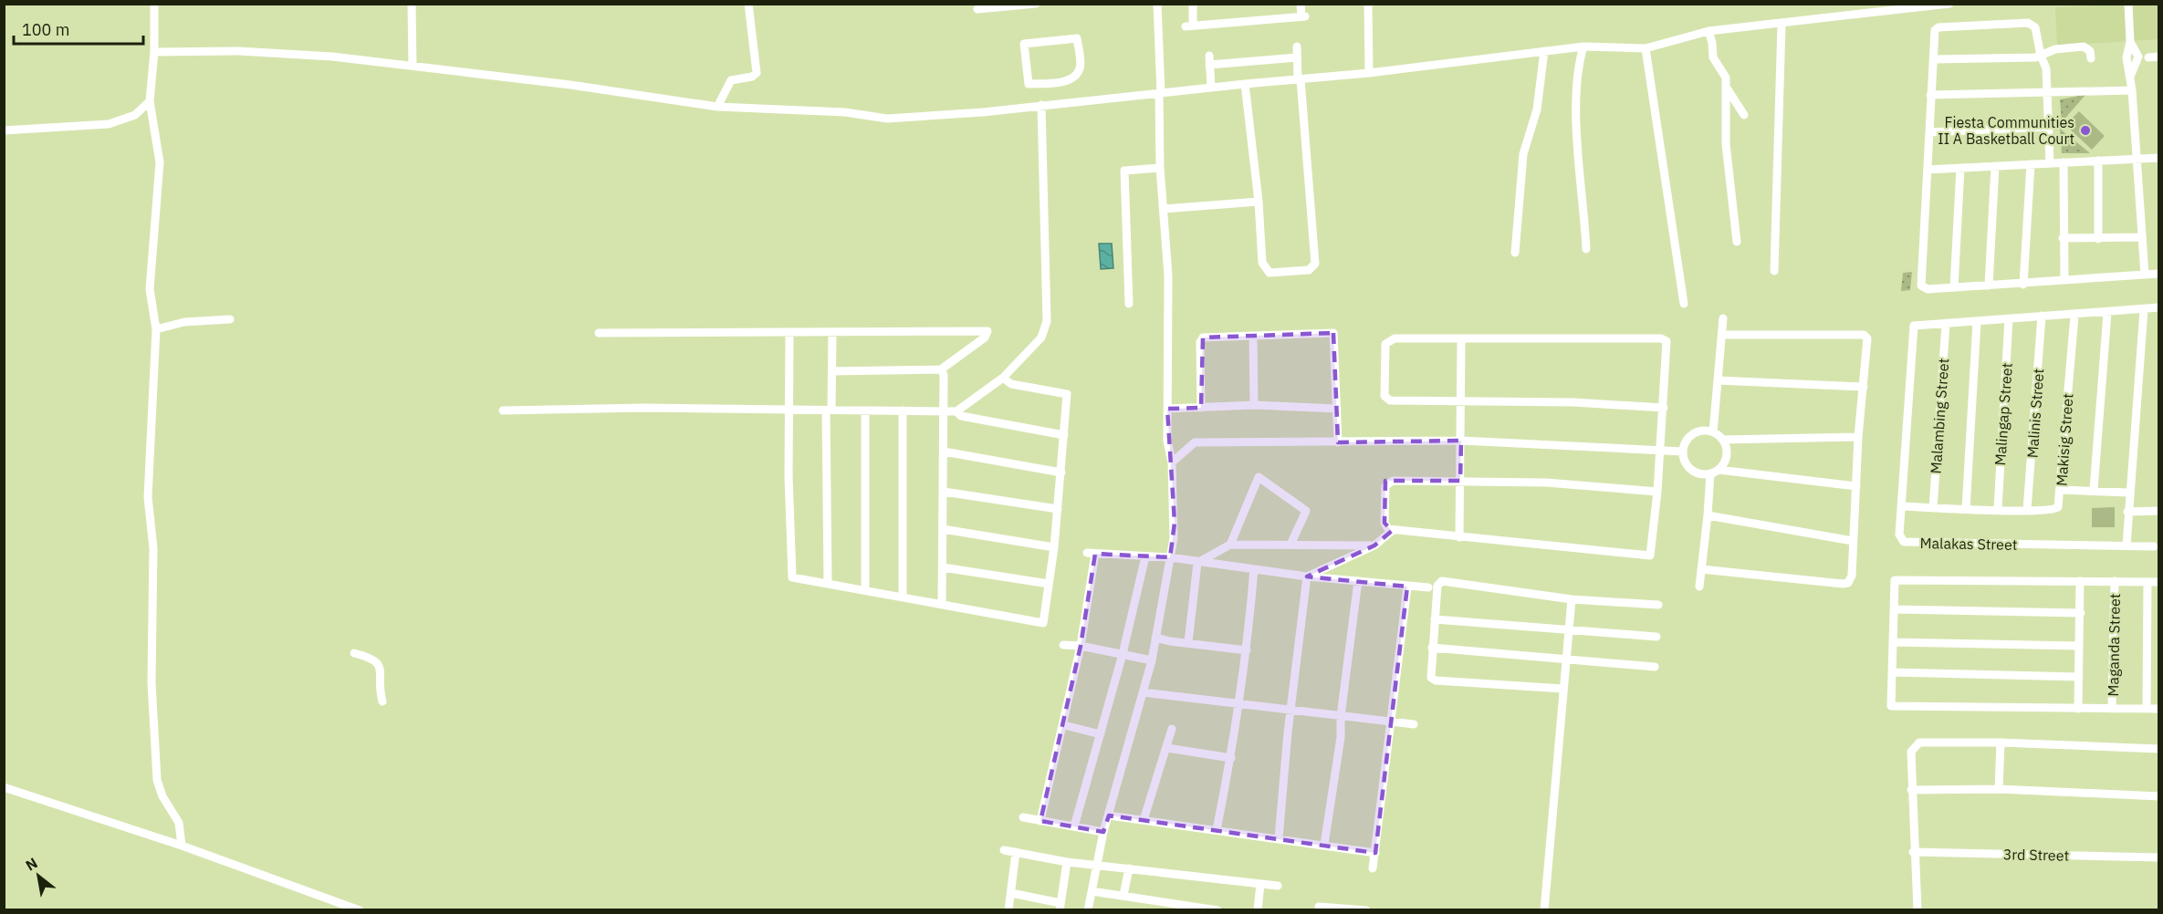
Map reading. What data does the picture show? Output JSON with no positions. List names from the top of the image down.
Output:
{
  "streets": {
    "street": [
      "Malinis Street",
      "Malingap Street",
      "Malambing Street",
      "Makisig Street",
      "Malakas Street",
      "Maganda Street",
      "3rd Street"
    ]
  },
  "crossings": [
    ["Malinis Street", "Makisig Street"],
    ["Malingap Street", "Makisig Street"],
    ["Malambing Street", "Makisig Street"],
    ["Malambing Street", "Malakas Street"],
    ["Makisig Street", "Malakas Street"]
  ],
  "places": ["Fiesta Communities II A Basketball Court"],
  "scale_bar": "100 m",
  "north": "top left"
}
